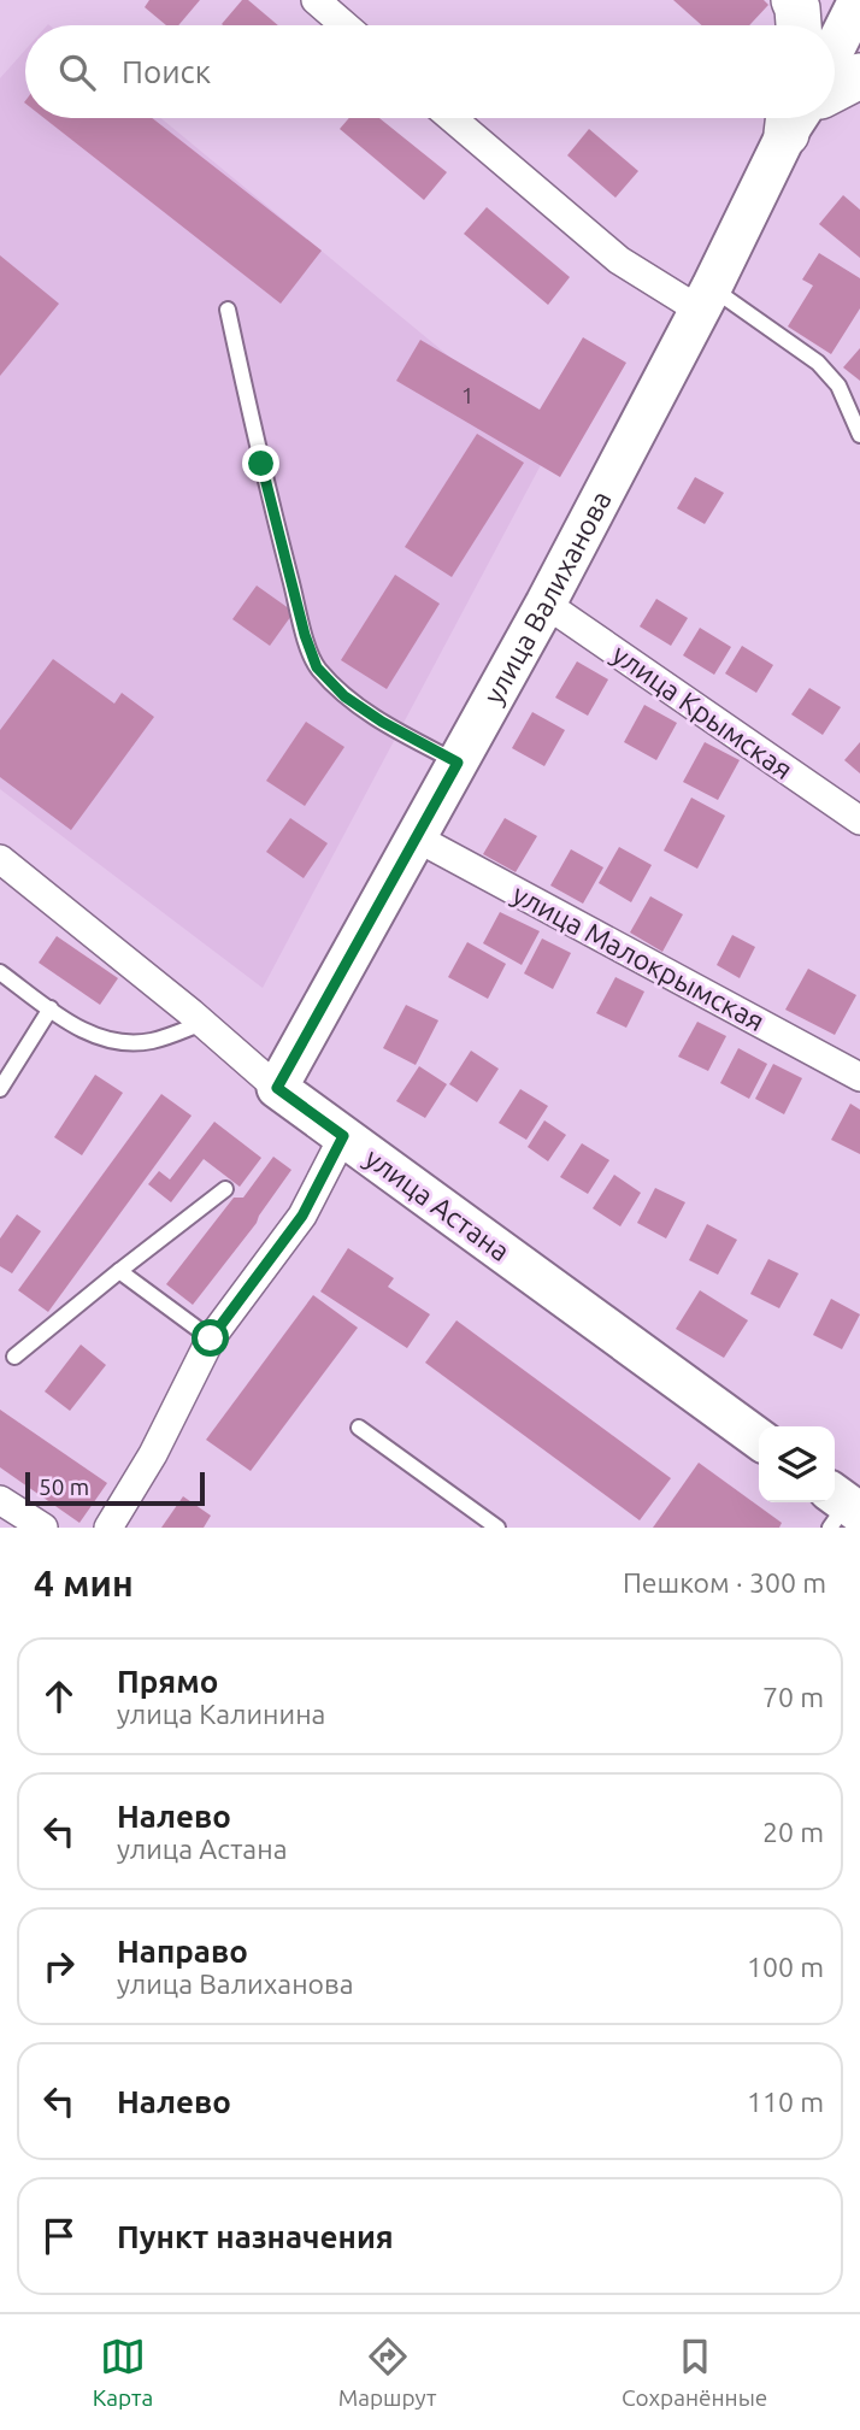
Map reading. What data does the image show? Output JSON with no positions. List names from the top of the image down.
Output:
{
  "streets": {
    "main road": ["улица Валиханова", "улица Астана"],
    "street": ["улица Крымская", "улица Малокрымская"]
  },
  "crossings": [
    ["улица Валиханова", "улица Крымская"],
    ["улица Валиханова", "улица Малокрымская"],
    ["улица Валиханова", "улица Астана"]
  ],
  "house_numbers": ["1"],
  "scale_bar": "50 m",
  "page": {
    "search": "Поиск",
    "scale": "50 m",
    "heading": ["4 мин", "Пешком · 300 m"],
    "list": [
      ["Прямо", "улица Калинина", "70 m"],
      ["Налево", "улица Астана", "20 m"],
      ["Направо", "улица Валиханова", "100 m"],
      ["Налево", "110 m"],
      "Пункт назначения"
    ],
    "nav": ["Карта", "Маршрут", "Сохранённые"]
  }
}
